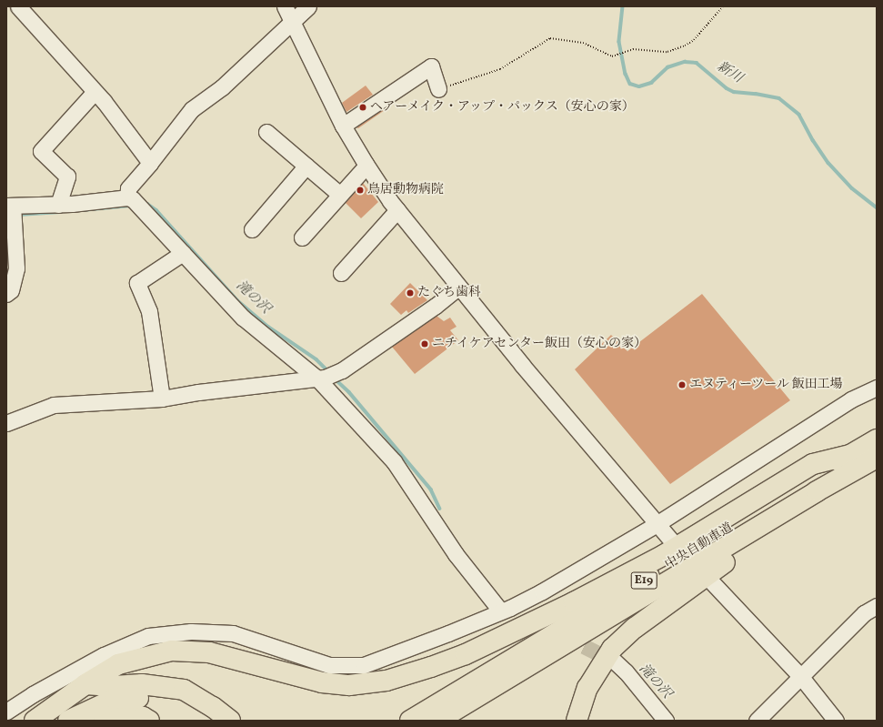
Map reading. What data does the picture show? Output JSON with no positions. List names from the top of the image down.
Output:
{
  "streets": {
    "highway": ["中央自動車道", "E19"]
  },
  "water": ["新川", "滝の沢"],
  "places": [
    "ヘアーメイク・アップ・パックス（安心の家）",
    "鳥居動物病院",
    "たぐち歯科",
    "ニチイケアセンター飯田（安心の家）",
    "エヌティーツール 飯田工場"
  ]
}
